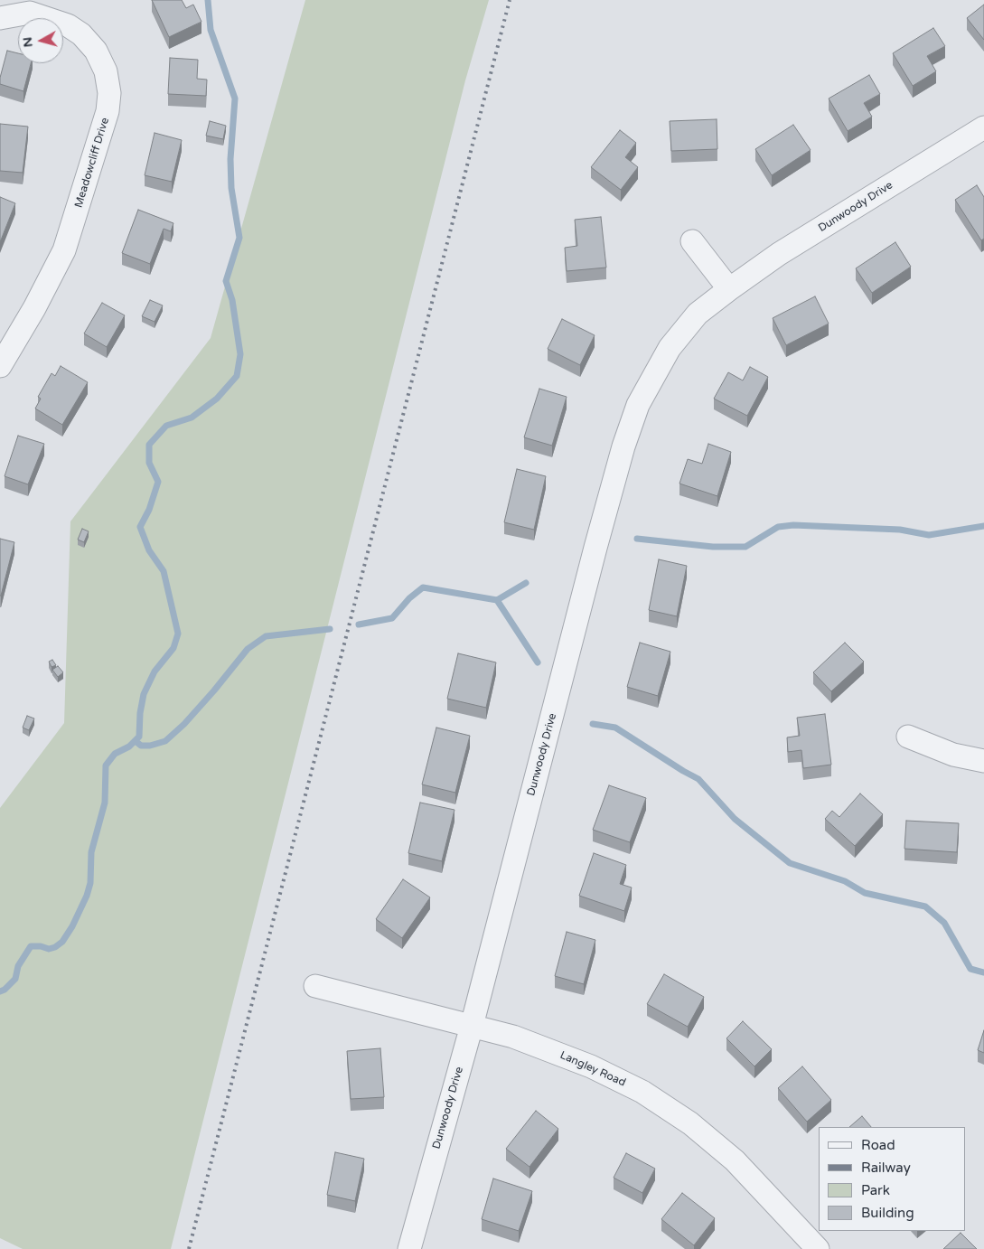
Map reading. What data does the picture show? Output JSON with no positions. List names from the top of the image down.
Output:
{
  "streets": {
    "street": ["Meadowcliff Drive", "Dunwoody Drive", "Langley Road"]
  },
  "crossings": [
    ["Dunwoody Drive", "Langley Road"]
  ],
  "legend": [
    "Road",
    "Railway",
    "Park",
    "Building"
  ],
  "north": "left"
}
